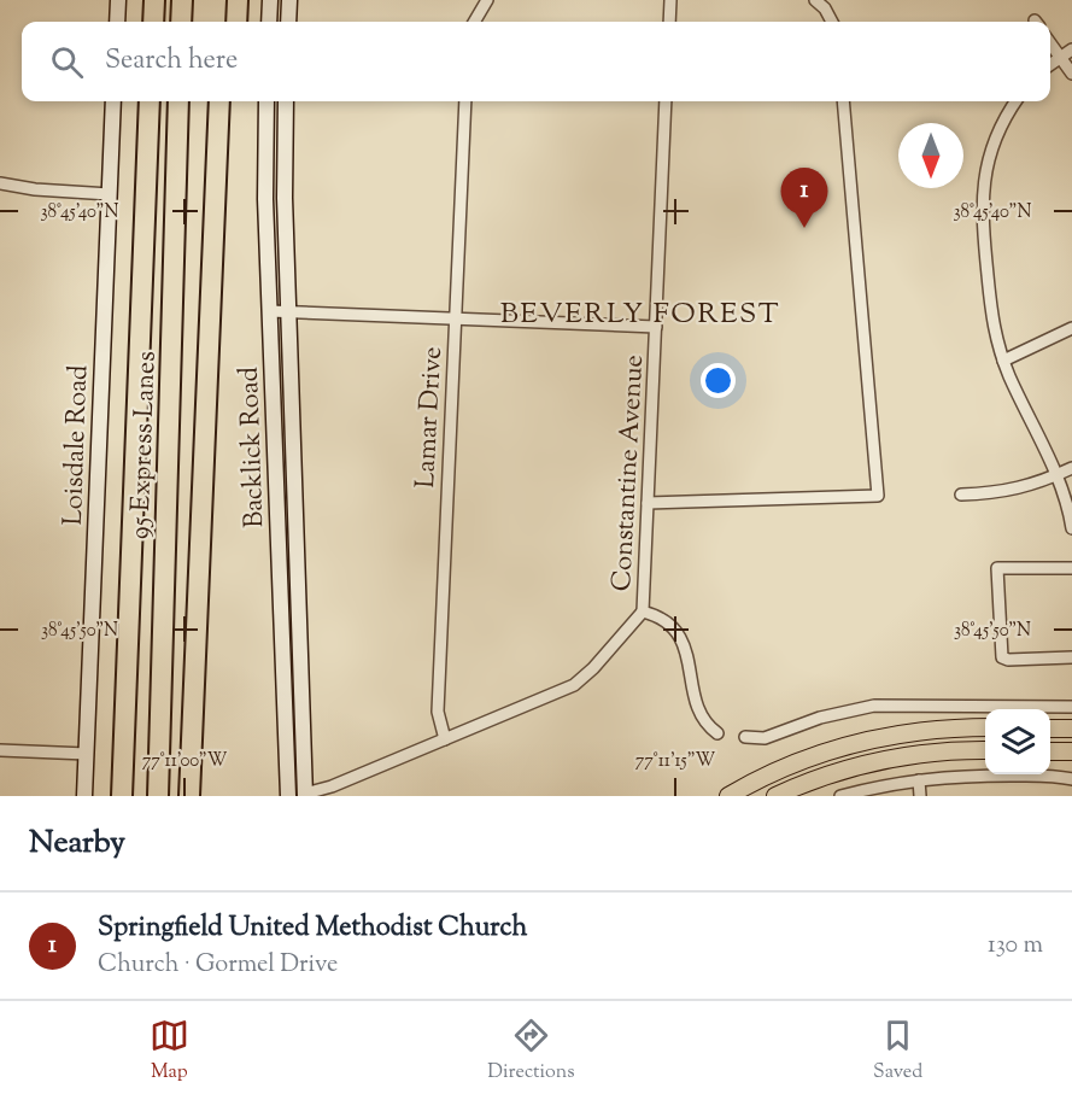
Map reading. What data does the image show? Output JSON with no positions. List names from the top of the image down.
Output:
{
  "streets": {
    "highway": ["95 Express Lanes"],
    "main road": ["Loisdale Road", "Backlick Road"],
    "street": ["Lamar Drive", "Constantine Avenue"]
  },
  "districts": ["BEVERLY FOREST"],
  "north": "bottom",
  "page": {
    "search": "Search here",
    "pins": "1",
    "heading": "Nearby",
    "list": [
      {
        "mark": "1",
        "name": "Springfield United Methodist Church",
        "note": "Church · Gormel Drive",
        "value": "130 m"
      }
    ],
    "nav": ["Map", "Directions", "Saved"]
  },
  "coordinates": [
    "38°45'40\"N",
    "38°45'50\"N",
    "77°11'00\"W",
    "77°11'15\"W"
  ]
}
